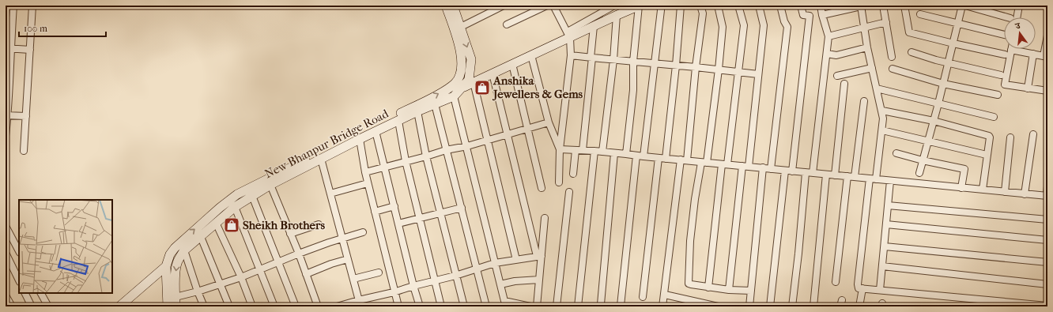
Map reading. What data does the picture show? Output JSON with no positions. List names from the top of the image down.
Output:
{
  "streets": {
    "street": ["New Bhanpur Bridge Road"]
  },
  "places": {
    "shop": ["Anshika Jewellers & Gems", "Sheikh Brothers"]
  },
  "scale_bar": "100 m",
  "north": "top"
}
